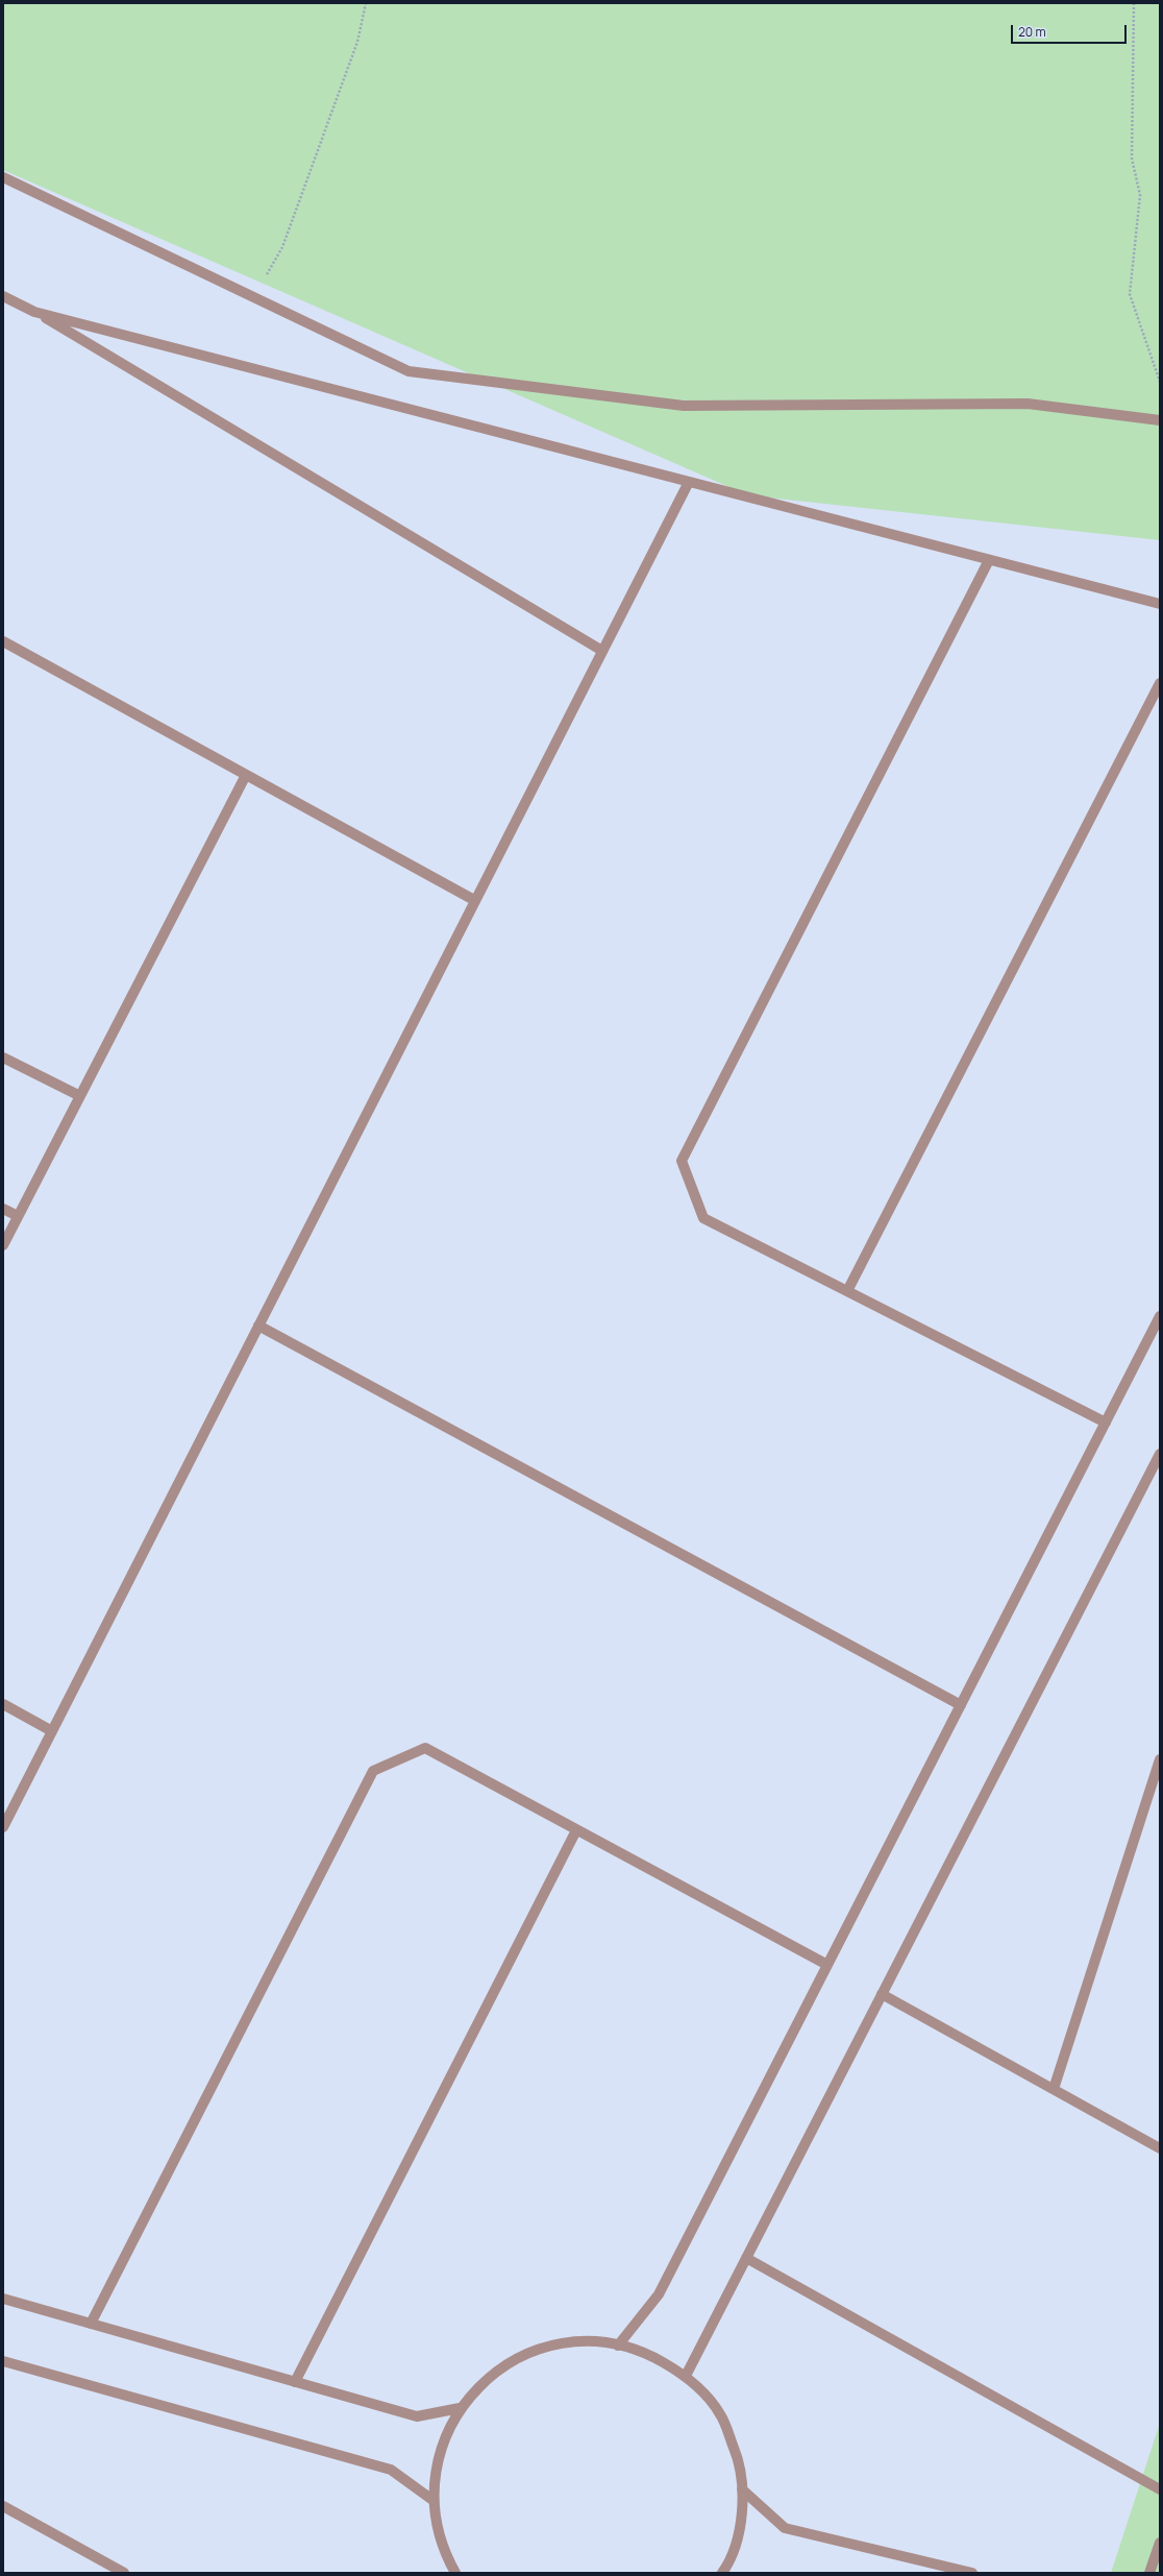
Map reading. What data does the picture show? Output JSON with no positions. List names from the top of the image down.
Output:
{
  "scale_bar": "20 m"
}
